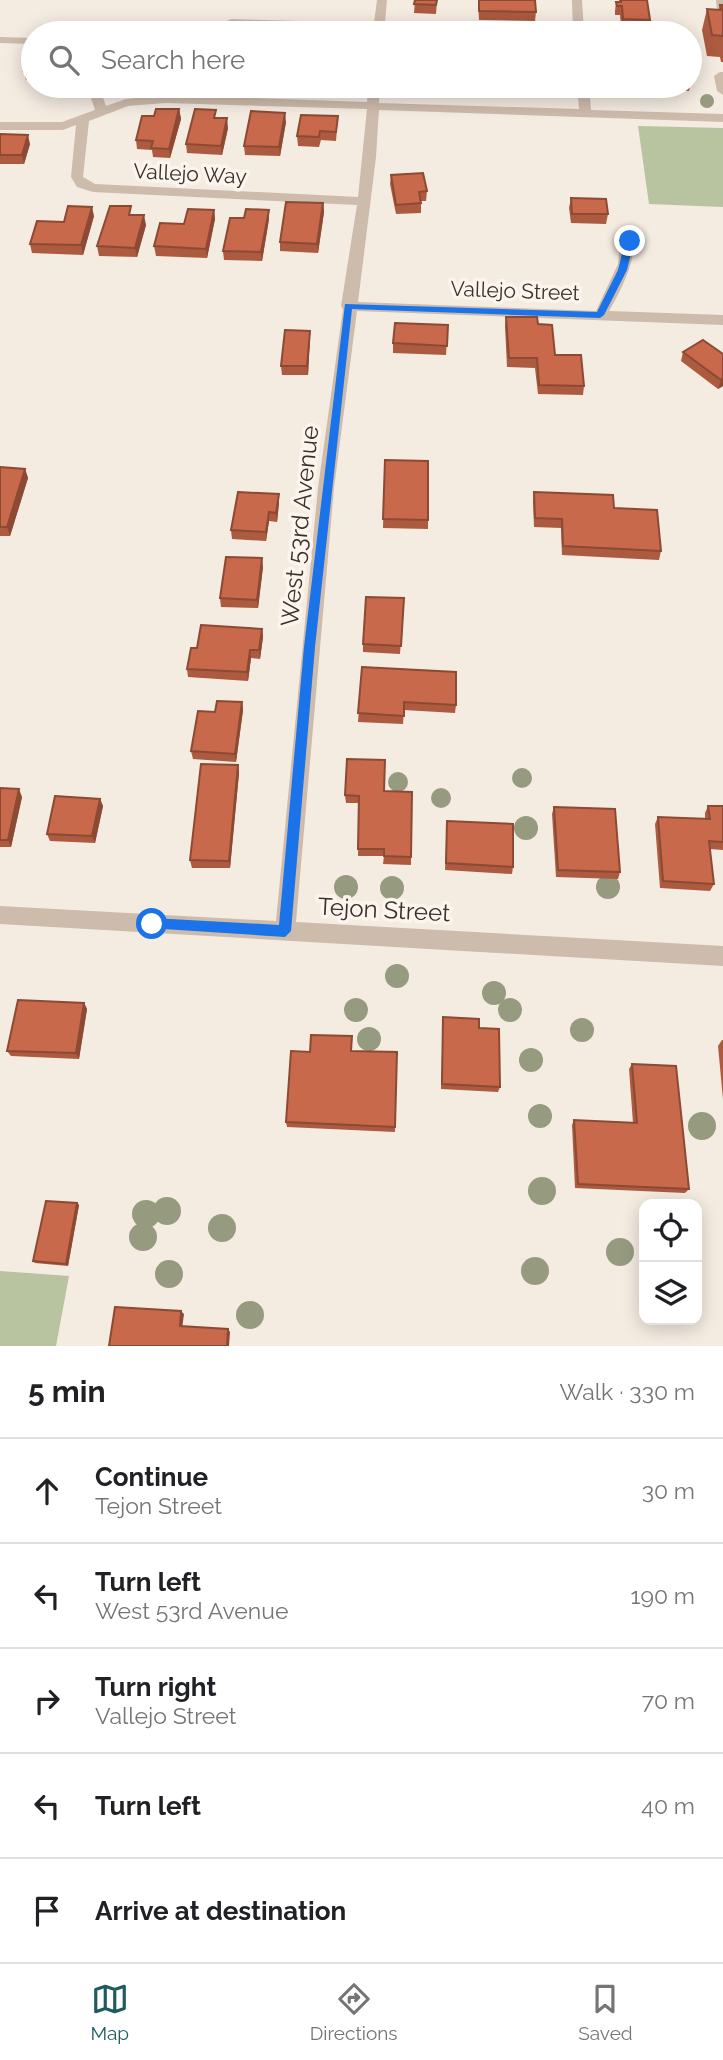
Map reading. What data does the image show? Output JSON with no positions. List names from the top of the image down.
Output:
{
  "streets": {
    "street": [
      "Vallejo Way",
      "Vallejo Street",
      "West 53rd Avenue",
      "Tejon Street"
    ]
  },
  "crossings": [
    ["Vallejo Way", "West 53rd Avenue"],
    ["Vallejo Street", "West 53rd Avenue"],
    ["West 53rd Avenue", "Tejon Street"]
  ],
  "page": {
    "search": "Search here",
    "heading": ["5 min", "Walk · 330 m"],
    "list": [
      ["Continue", "Tejon Street", "30 m"],
      ["Turn left", "West 53rd Avenue", "190 m"],
      ["Turn right", "Vallejo Street", "70 m"],
      ["Turn left", "40 m"],
      "Arrive at destination"
    ],
    "nav": ["Map", "Directions", "Saved"]
  }
}
